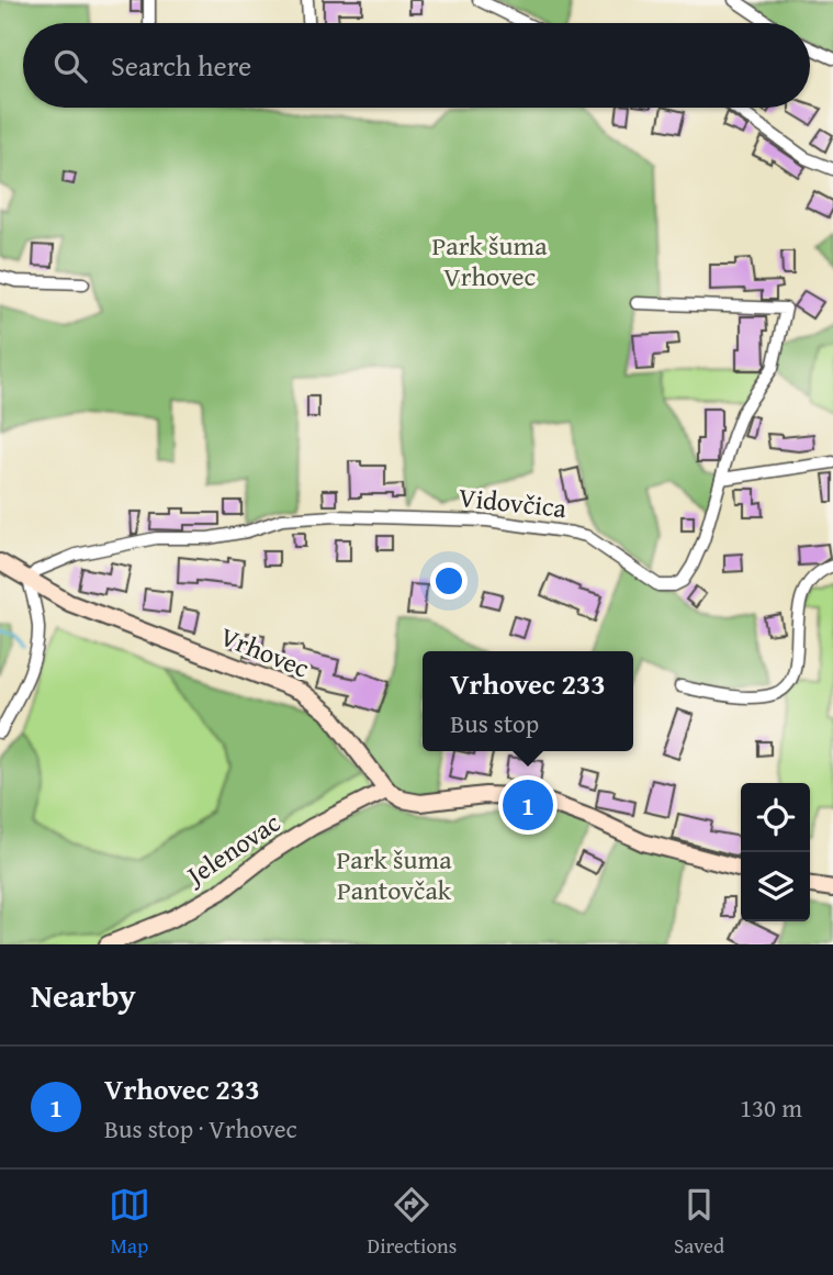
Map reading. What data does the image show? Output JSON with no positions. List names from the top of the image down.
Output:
{
  "streets": {
    "street": ["Vidovčica", "Vrhovec", "Jelenovac"]
  },
  "crossings": [
    ["Vidovčica", "Vrhovec"],
    ["Vrhovec", "Jelenovac"]
  ],
  "parks": ["Park šuma Vrhovec", "Park šuma Pantovčak"],
  "page": {
    "search": "Search here",
    "popup": ["Vrhovec 233", "Bus stop"],
    "pins": "1",
    "heading": "Nearby",
    "list": [
      {
        "mark": "1",
        "name": "Vrhovec 233",
        "note": "Bus stop · Vrhovec",
        "value": "130 m"
      }
    ],
    "nav": ["Map", "Directions", "Saved"]
  }
}
